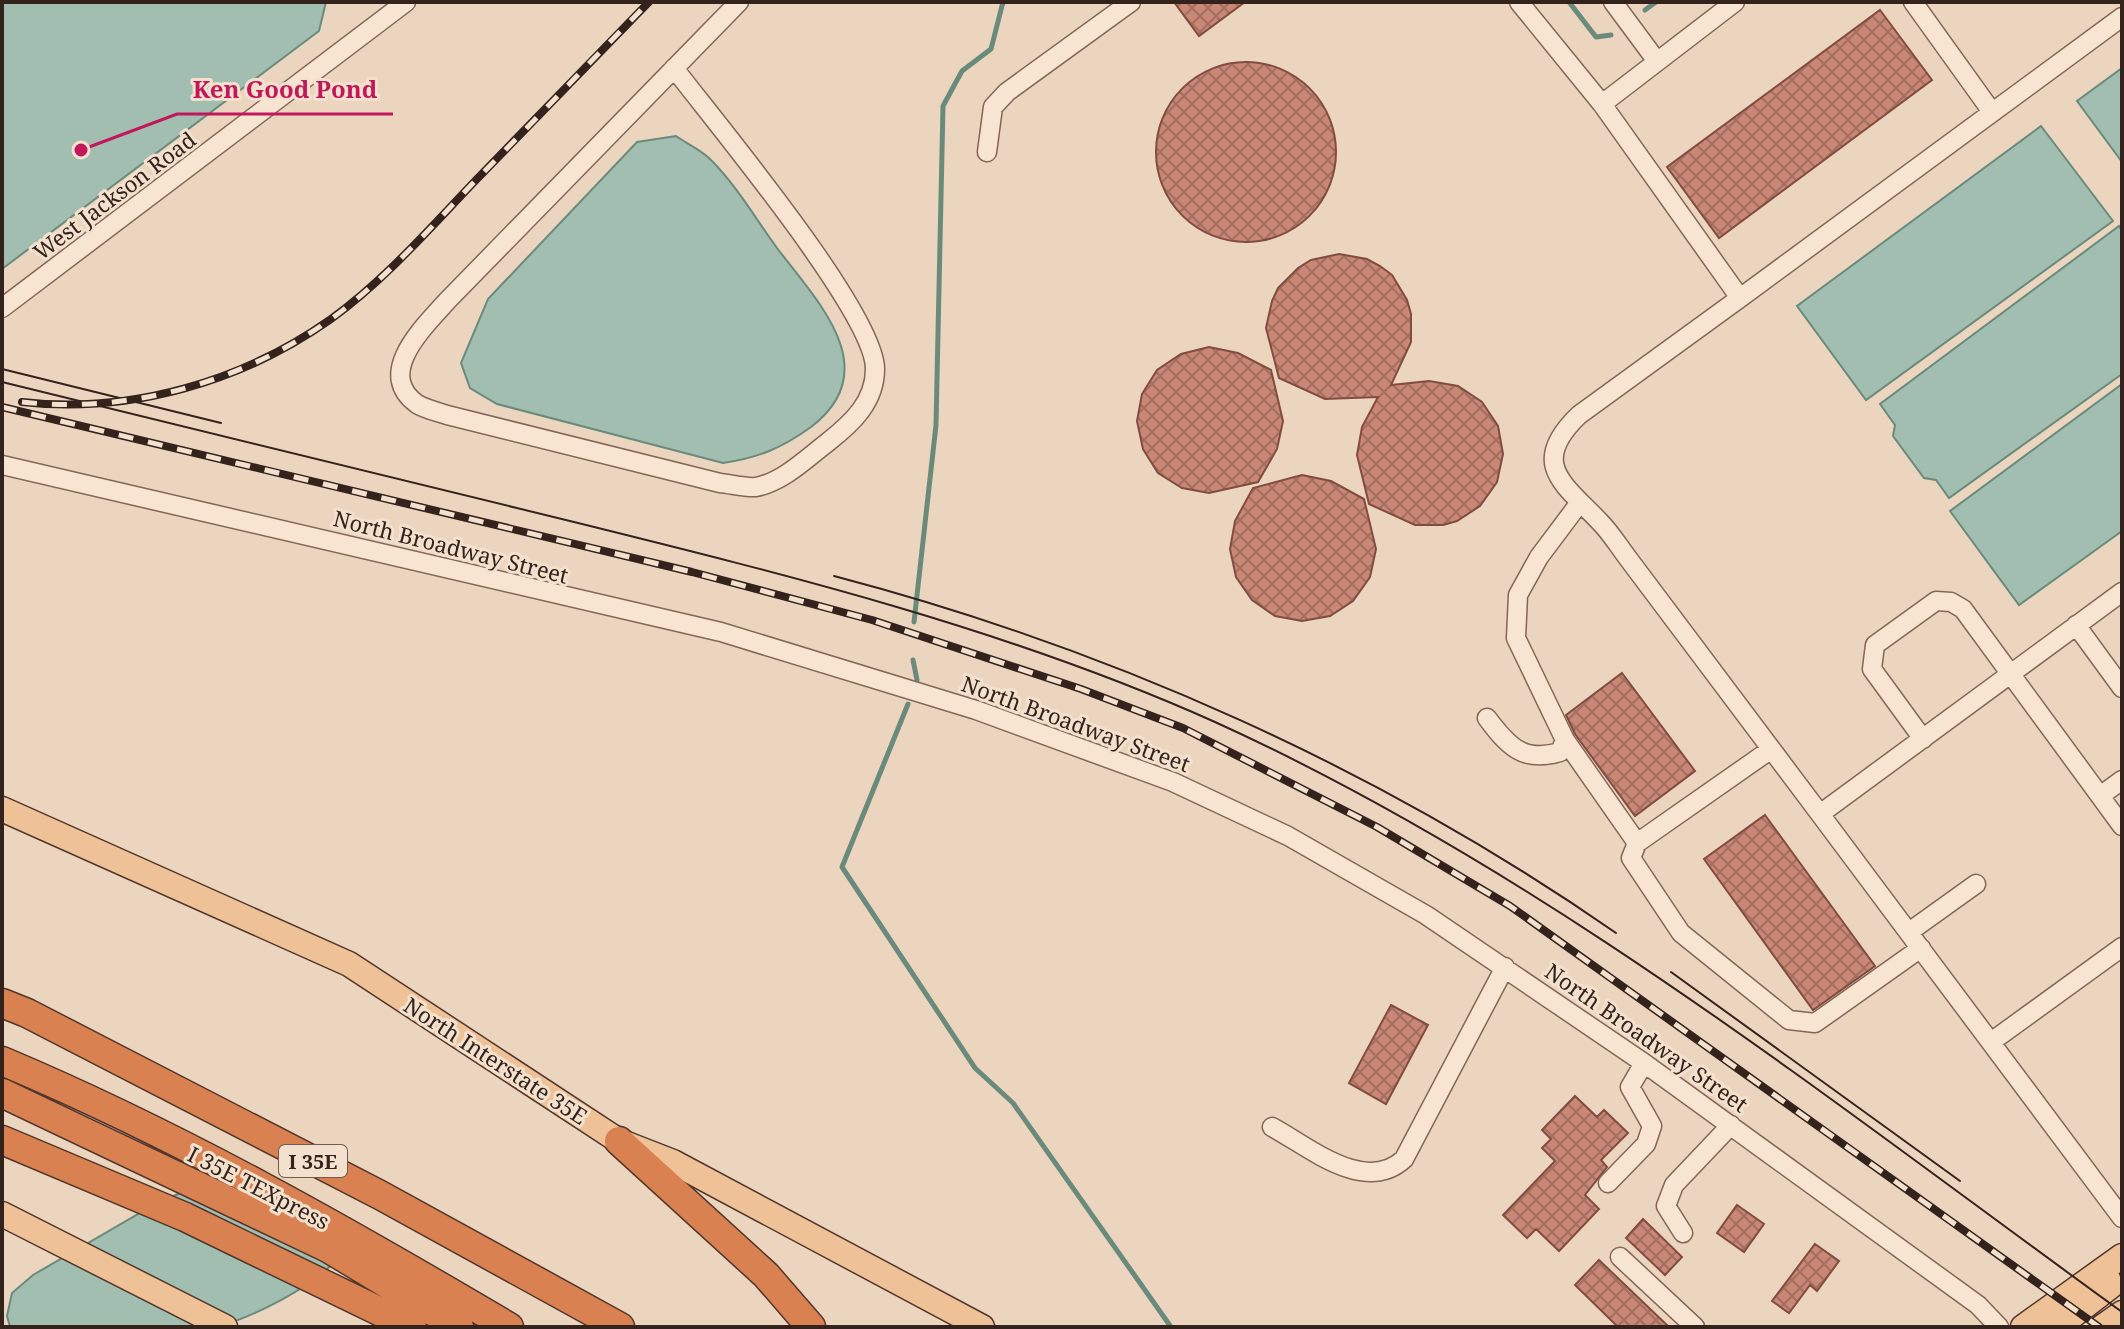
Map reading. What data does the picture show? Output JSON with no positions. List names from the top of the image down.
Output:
{
  "streets": {
    "highway": ["I 35E", "I 35E TEXpress"],
    "main road": ["North Interstate 35E"],
    "street": ["West Jackson Road", "North Broadway Street"]
  },
  "places": ["Ken Good Pond"]
}
